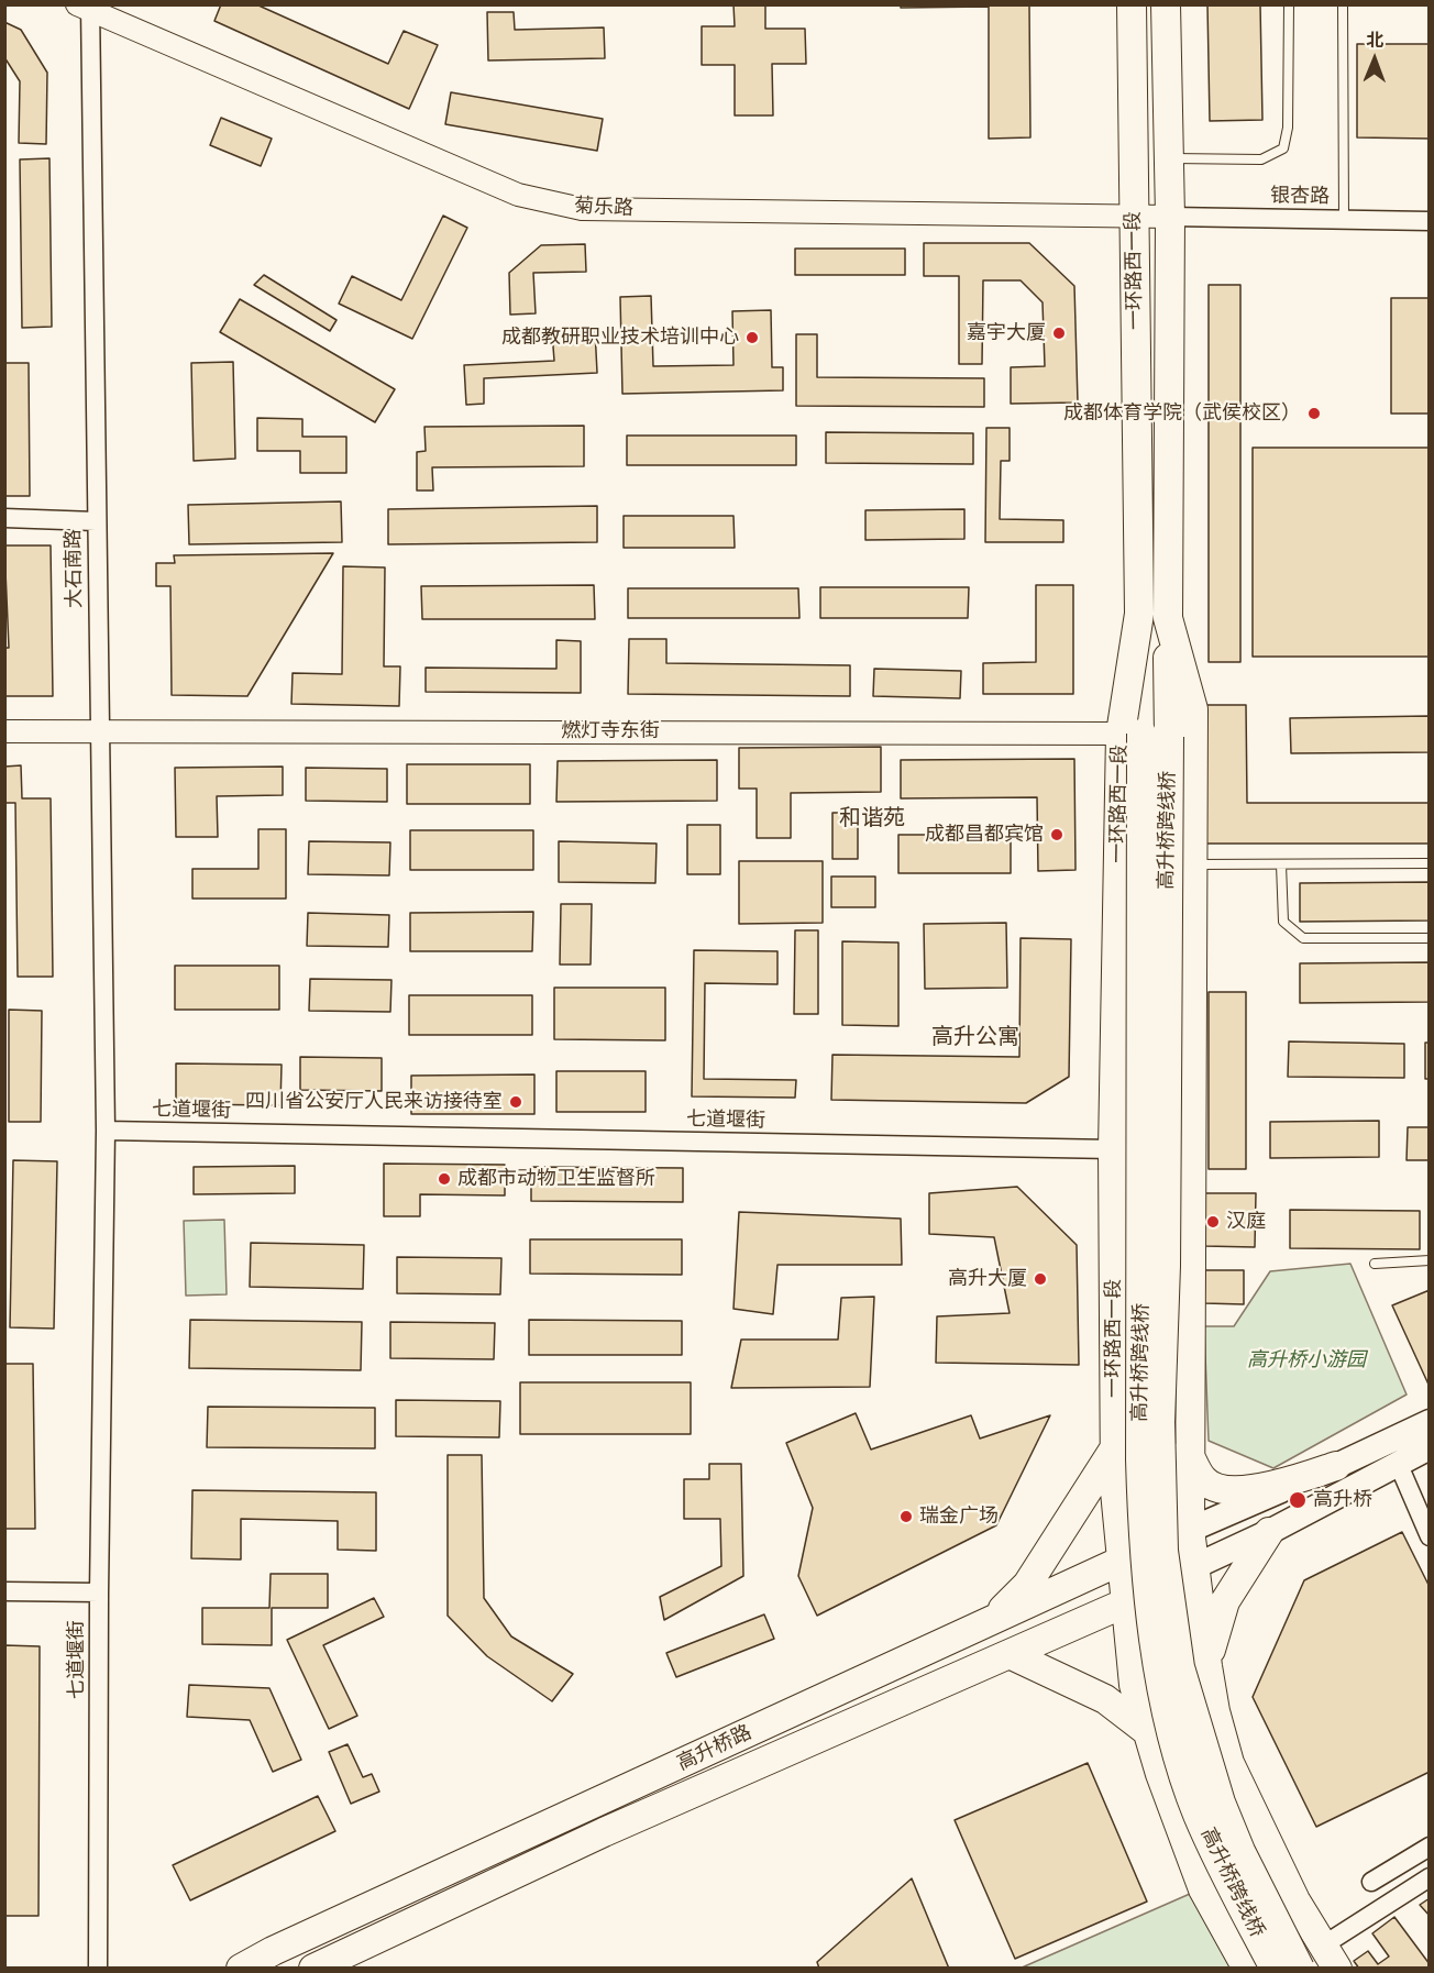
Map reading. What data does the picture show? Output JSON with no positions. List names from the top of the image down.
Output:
{
  "streets": {
    "main road": ["一环路西一段", "高升桥跨线桥", "高升桥路"],
    "street": [
      "银杏路",
      "菊乐路",
      "大石南路",
      "燃灯寺东街",
      "七道堰街"
    ]
  },
  "crossings": [
    ["银杏路", "菊乐路"],
    ["银杏路", "一环路西一段"],
    ["菊乐路", "一环路西一段"],
    ["菊乐路", "大石南路"],
    ["一环路西一段", "燃灯寺东街"],
    ["一环路西一段", "高升桥跨线桥"],
    ["一环路西一段", "七道堰街"],
    ["一环路西一段", "高升桥路"],
    ["大石南路", "燃灯寺东街"],
    ["大石南路", "七道堰街"],
    ["燃灯寺东街", "高升桥跨线桥"]
  ],
  "districts": ["和谐苑", "高升公寓"],
  "parks": ["高升桥小游园"],
  "places": [
    "嘉宇大厦",
    "成都教研职业技术培训中心",
    "成都体育学院（武侯校区）",
    "成都昌都宾馆",
    "四川省公安厅人民来访接待室",
    "成都市动物卫生监督所",
    "汉庭",
    "高升大厦",
    "高升桥",
    "瑞金广场"
  ],
  "north": "top"
}
